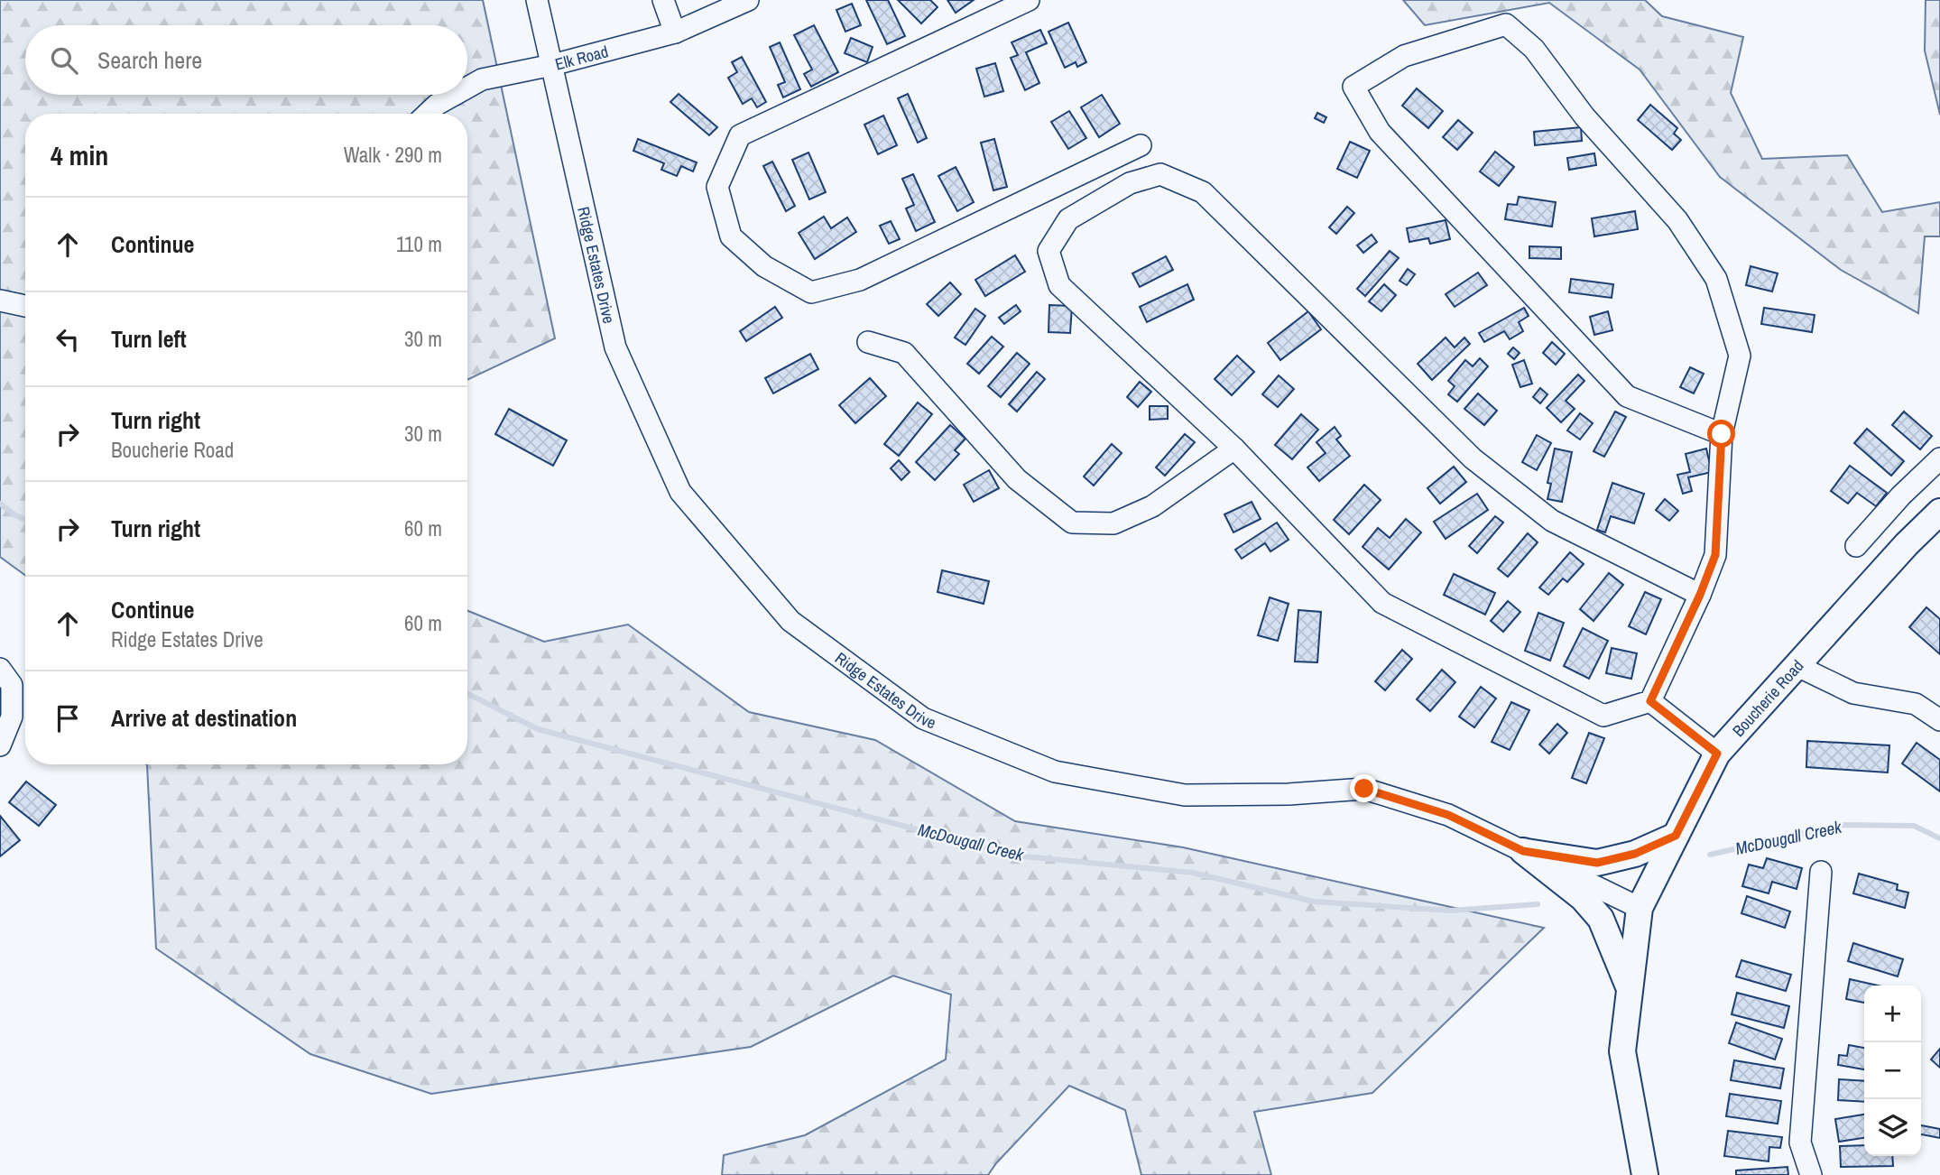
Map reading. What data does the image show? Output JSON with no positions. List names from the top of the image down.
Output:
{
  "streets": {
    "main road": ["Boucherie Road"],
    "street": ["Elk Road", "Ridge Estates Drive"]
  },
  "crossings": [
    ["Elk Road", "Ridge Estates Drive"],
    ["Ridge Estates Drive", "Boucherie Road"]
  ],
  "water": ["McDougall Creek"],
  "page": {
    "search": "Search here",
    "heading": ["4 min", "Walk · 290 m"],
    "list": [
      ["Continue", "110 m"],
      ["Turn left", "30 m"],
      ["Turn right", "Boucherie Road", "30 m"],
      ["Turn right", "60 m"],
      ["Continue", "Ridge Estates Drive", "60 m"],
      "Arrive at destination"
    ],
    "map_buttons": ["+", "−"]
  }
}
